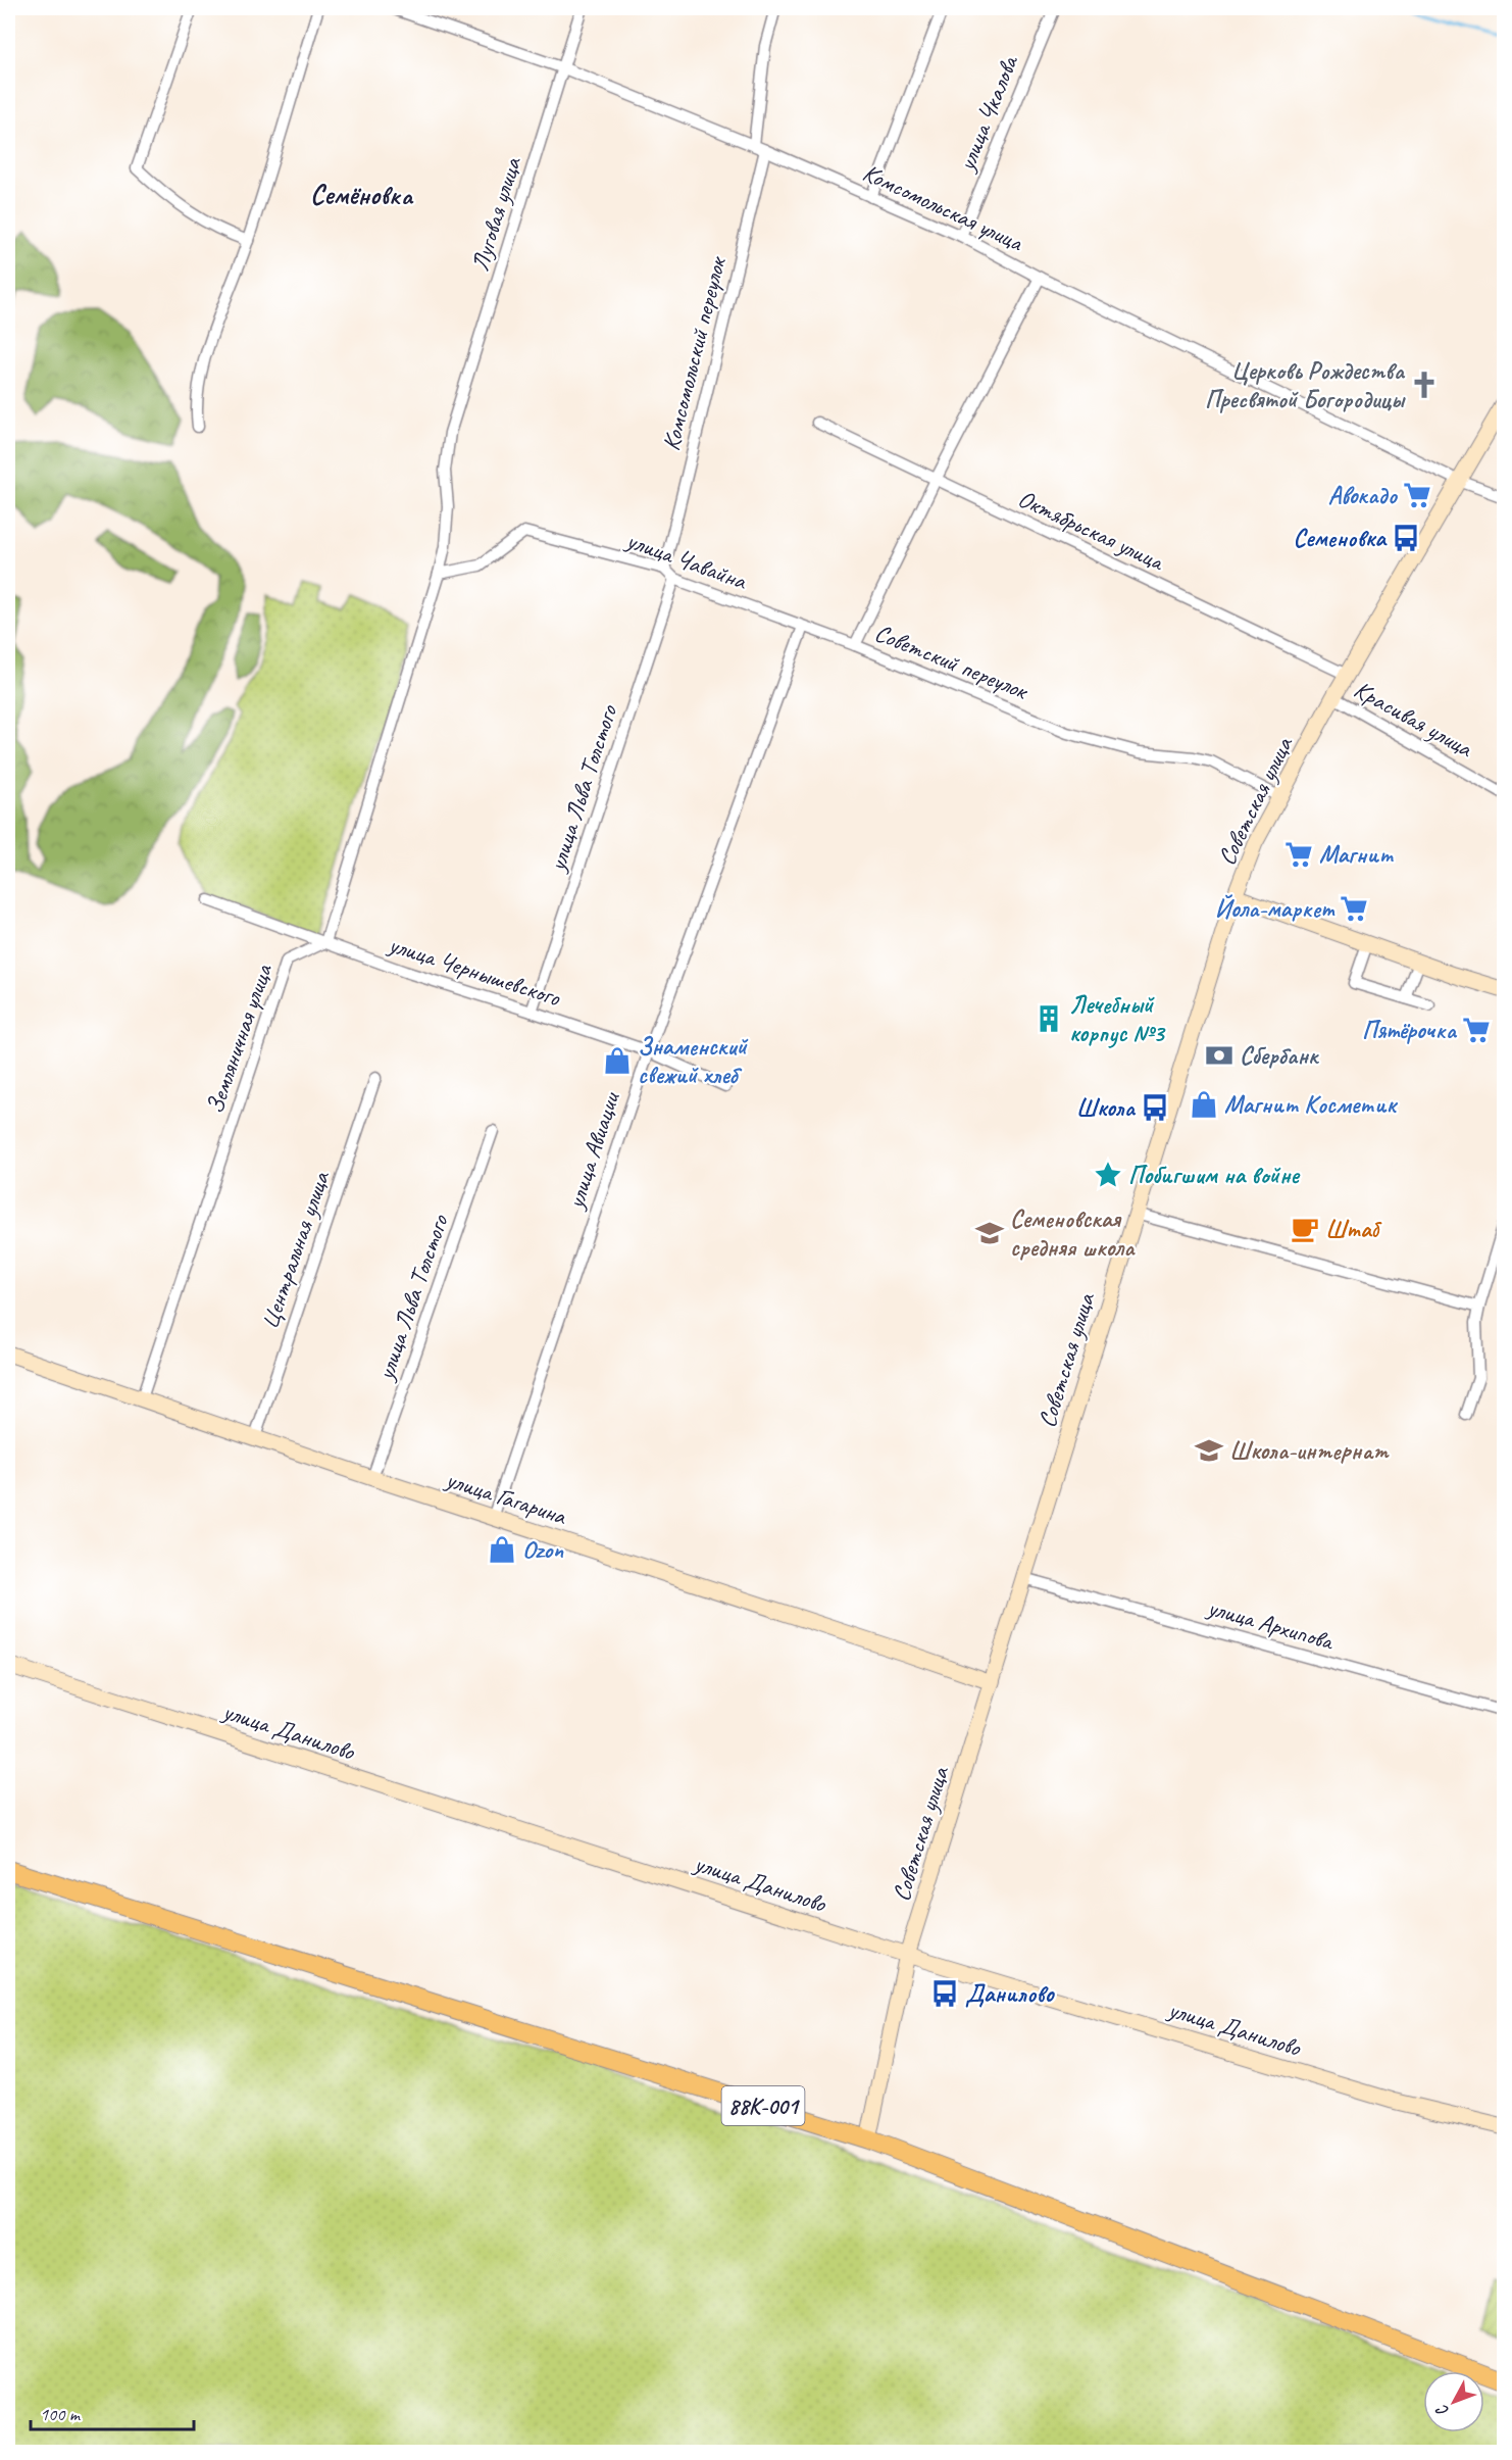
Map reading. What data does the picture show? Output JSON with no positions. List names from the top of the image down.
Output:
{
  "streets": {
    "main road": [
      "Советская улица",
      "улица Гагарина",
      "улица Данилово",
      "88К-001"
    ],
    "street": [
      "улица Чкалова",
      "Комсомольская улица",
      "Луговая улица",
      "Комсомольский переулок",
      "Октябрьская улица",
      "улица Чавайна",
      "Советский переулок",
      "Красивая улица",
      "улица Льва Толстого",
      "улица Чернышевского",
      "Земляничная улица",
      "улица Авиации",
      "Центральная улица",
      "улица Архипова"
    ]
  },
  "crossings": [
    ["улица Чкалова", "Комсомольская улица"],
    ["Комсомольская улица", "Луговая улица"],
    ["Комсомольская улица", "Комсомольский переулок"],
    ["Комсомольская улица", "Советский переулок"],
    ["Комсомольская улица", "Советская улица"],
    ["Луговая улица", "улица Чавайна"],
    ["Комсомольский переулок", "улица Чавайна"],
    ["Октябрьская улица", "Советский переулок"],
    ["Октябрьская улица", "Советская улица"],
    ["улица Чавайна", "Советский переулок"],
    ["улица Чавайна", "улица Льва Толстого"],
    ["улица Чавайна", "улица Авиации"],
    ["Советский переулок", "Советская улица"],
    ["Красивая улица", "Советская улица"],
    ["улица Льва Толстого", "улица Чернышевского"],
    ["улица Льва Толстого", "улица Гагарина"],
    ["Советская улица", "улица Гагарина"],
    ["Советская улица", "улица Архипова"],
    ["Советская улица", "улица Данилово"],
    ["Советская улица", "88К-001"],
    ["улица Чернышевского", "Земляничная улица"],
    ["улица Чернышевского", "улица Авиации"],
    ["Земляничная улица", "улица Гагарина"],
    ["улица Авиации", "улица Гагарина"],
    ["Центральная улица", "улица Гагарина"]
  ],
  "districts": ["Семёновка"],
  "places": {
    "church": ["Церковь Рождества Пресвятой Богородицы"],
    "supermarket": [
      "Авокадо",
      "Магнит",
      "Йола-маркет",
      "Пятёрочка"
    ],
    "bus stop": ["Семеновка", "Школа", "Данилово"],
    "building": ["Лечебный корпус №3"],
    "bank": ["Сбербанк"],
    "shop": ["Знаменский свежий хлеб", "Магнит Косметик", "Ozon"],
    "place": ["Побигшим на войне"],
    "cafe": ["Штаб"],
    "school or university": ["Семеновская средняя школа", "Школа-интернат"]
  },
  "scale_bar": "100 m",
  "north": "bottom left"
}
